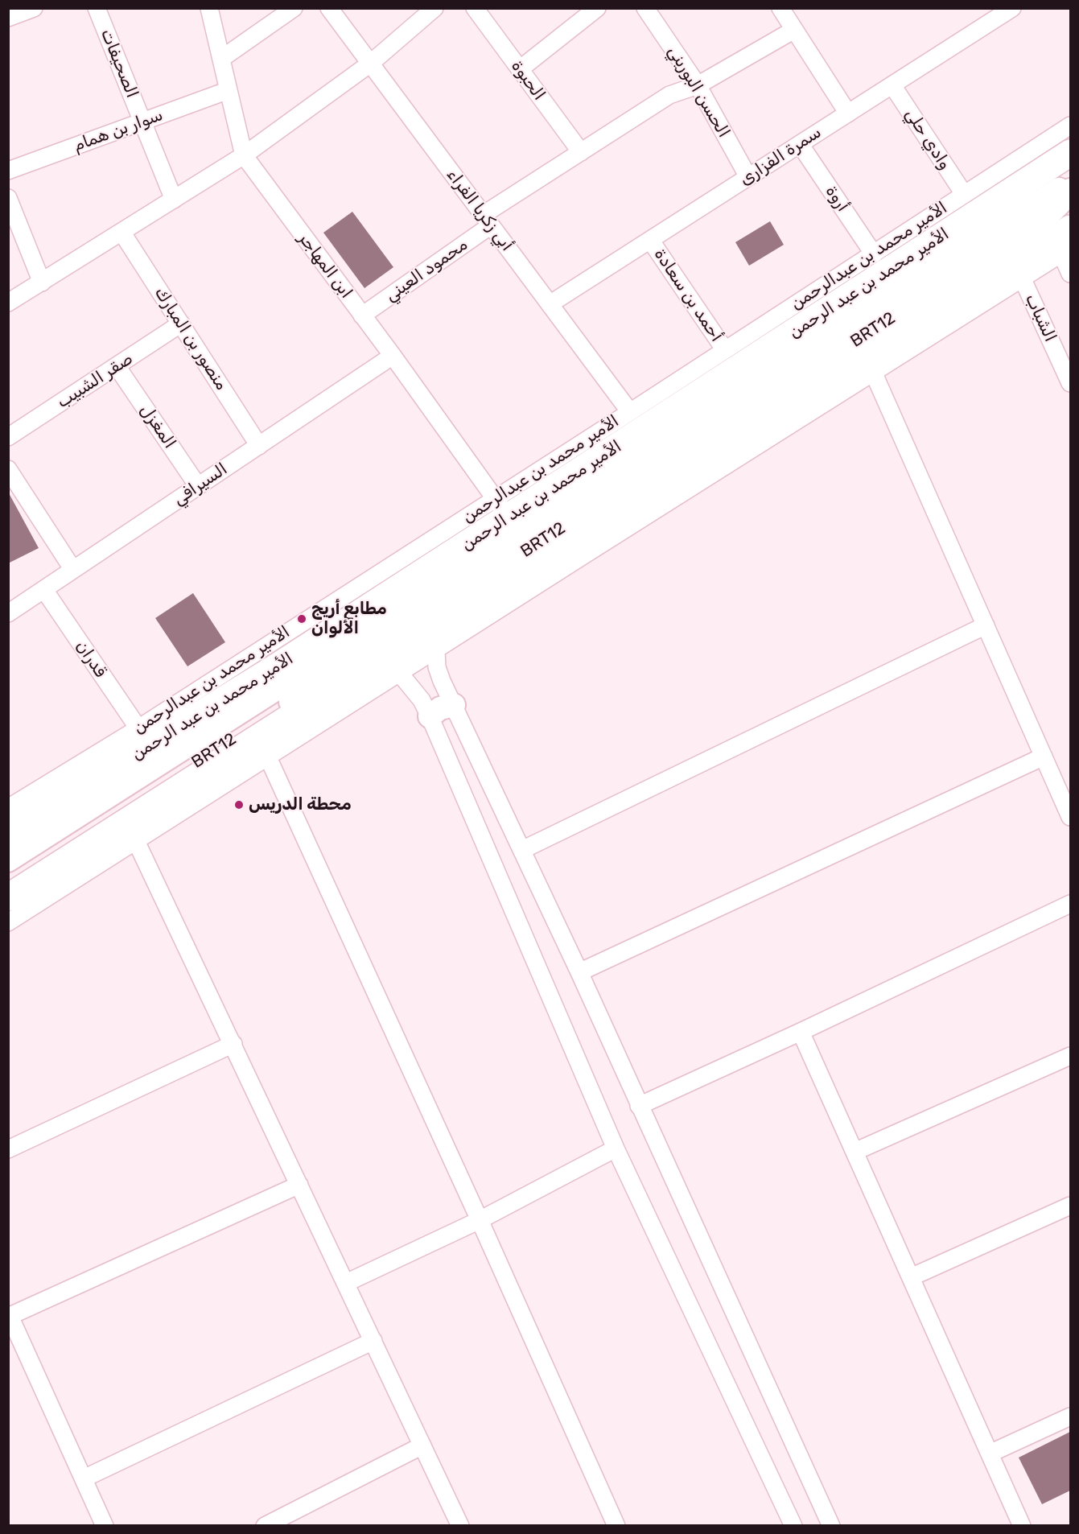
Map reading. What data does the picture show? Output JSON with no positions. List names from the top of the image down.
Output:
{
  "streets": {
    "main road": ["الأمير محمد بن عبد الرحمن", "BRT12"],
    "street": [
      "الصحيفات",
      "الحبوة",
      "الحسن البوريني",
      "سوار بن همام",
      "وادي حلي",
      "سمرة الفزارى",
      "أروة",
      "أبي زكريا الفراء",
      "الأمير محمد بن عبدالرحمن",
      "ابن المهاجر",
      "محمود العيني",
      "أحمد بن سعادة",
      "الشباب",
      "منصور بن المبارك",
      "صقر الشبيب",
      "المغزل",
      "السيرافي",
      "قدران"
    ]
  },
  "crossings": [
    ["الصحيفات", "سوار بن همام"],
    ["الحبوة", "محمود العيني"],
    ["الحسن البوريني", "سمرة الفزارى"],
    ["الحسن البوريني", "محمود العيني"],
    ["سوار بن همام", "ابن المهاجر"],
    ["وادي حلي", "سمرة الفزارى"],
    ["وادي حلي", "الأمير محمد بن عبدالرحمن"],
    ["سمرة الفزارى", "أروة"],
    ["سمرة الفزارى", "أبي زكريا الفراء"],
    ["سمرة الفزارى", "أحمد بن سعادة"],
    ["أروة", "الأمير محمد بن عبدالرحمن"],
    ["أبي زكريا الفراء", "الأمير محمد بن عبدالرحمن"],
    ["أبي زكريا الفراء", "محمود العيني"],
    ["الأمير محمد بن عبدالرحمن", "ابن المهاجر"],
    ["الأمير محمد بن عبدالرحمن", "الأمير محمد بن عبد الرحمن"],
    ["الأمير محمد بن عبدالرحمن", "أحمد بن سعادة"],
    ["الأمير محمد بن عبدالرحمن", "قدران"],
    ["ابن المهاجر", "محمود العيني"],
    ["ابن المهاجر", "الأمير محمد بن عبد الرحمن"],
    ["ابن المهاجر", "السيرافي"],
    ["منصور بن المبارك", "صقر الشبيب"],
    ["منصور بن المبارك", "السيرافي"],
    ["صقر الشبيب", "المغزل"],
    ["المغزل", "السيرافي"],
    ["السيرافي", "قدران"]
  ],
  "places": ["مطابع أريج الألوان", "محطة الدريس"]
}
